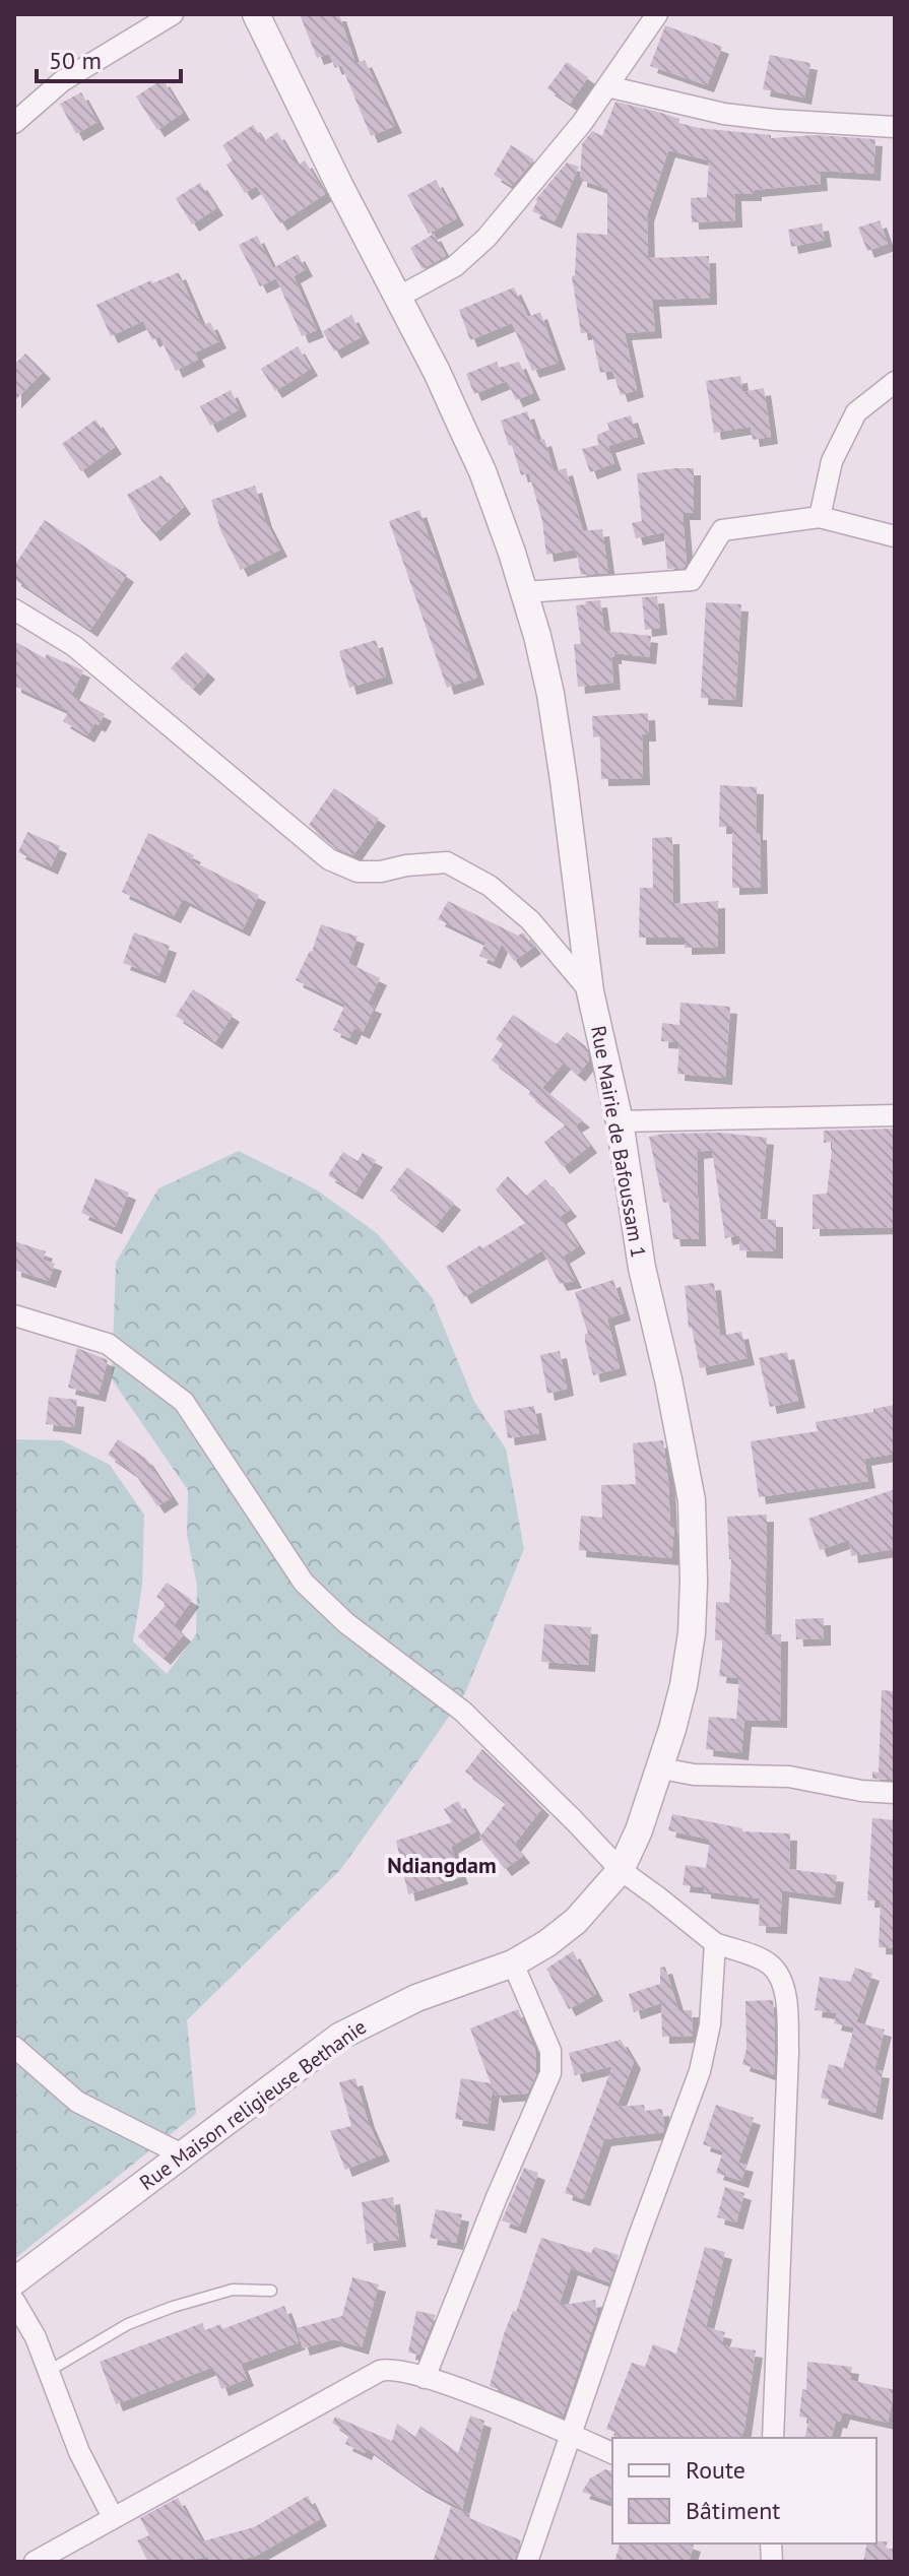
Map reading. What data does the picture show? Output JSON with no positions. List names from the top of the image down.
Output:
{
  "streets": {
    "street": ["Rue Mairie de Bafoussam 1", "Rue Maison religieuse Bethanie"]
  },
  "crossings": [
    ["Rue Mairie de Bafoussam 1", "Rue Maison religieuse Bethanie"]
  ],
  "districts": ["Ndiangdam"],
  "legend": ["Route", "Bâtiment"],
  "scale_bar": "50 m"
}
